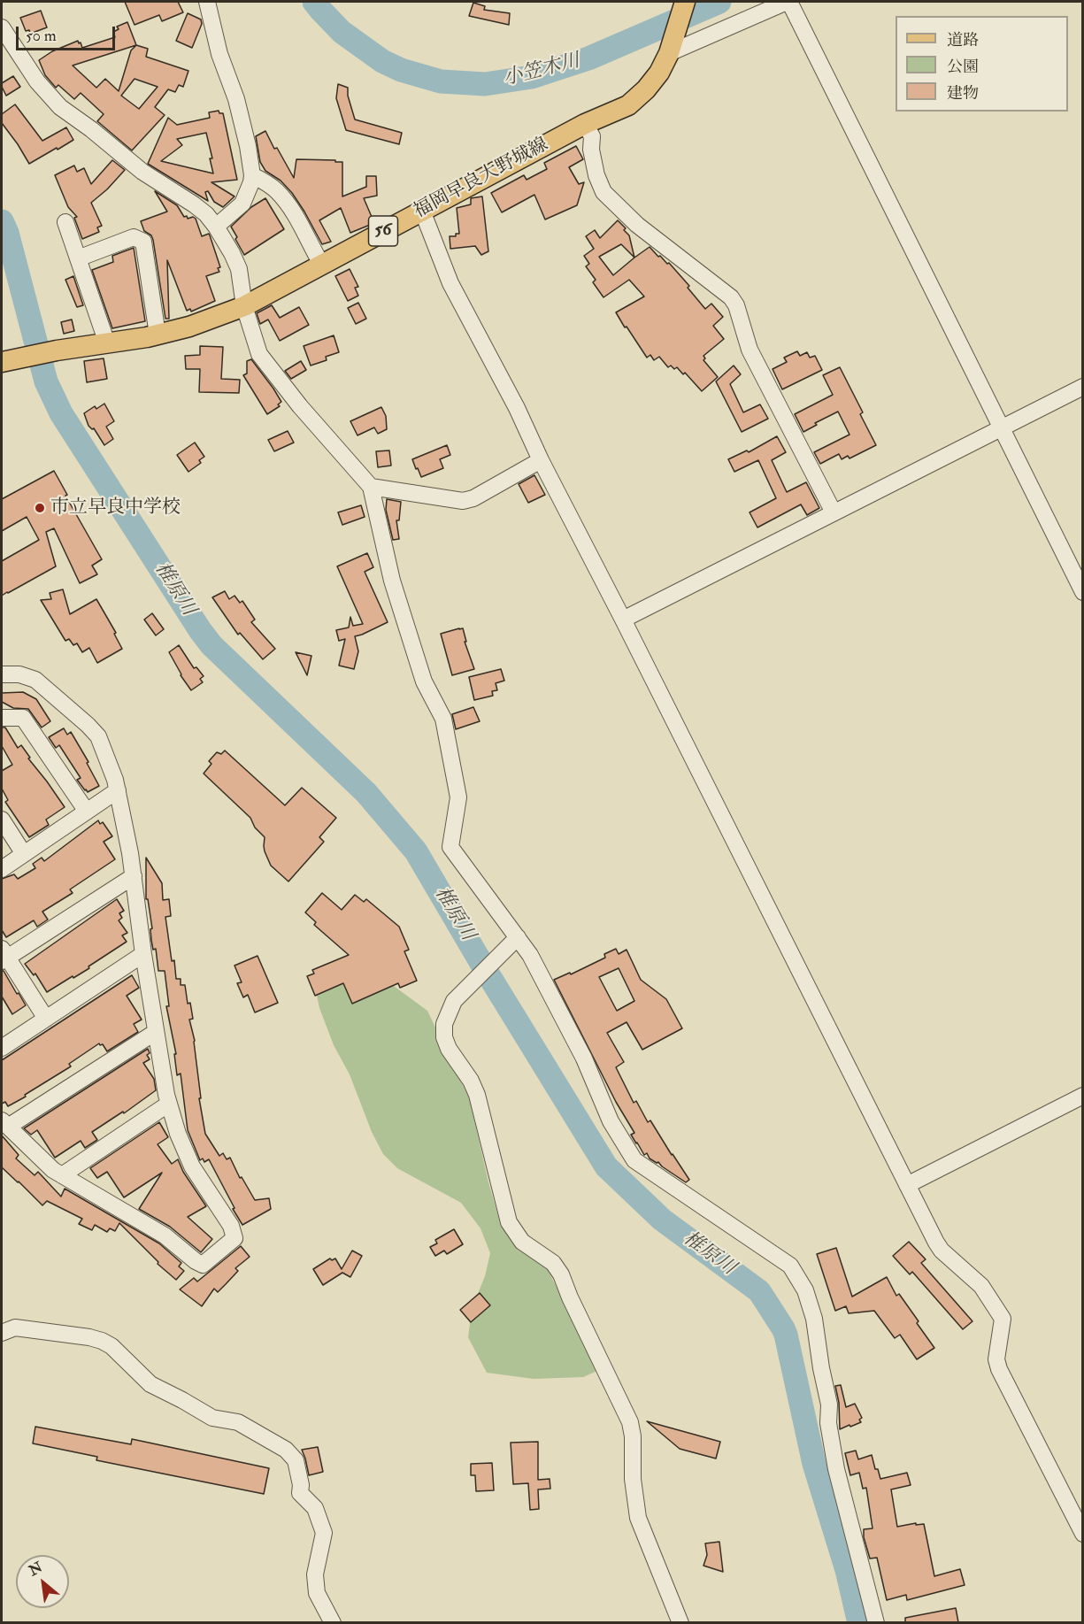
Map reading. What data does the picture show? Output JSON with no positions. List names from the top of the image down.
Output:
{
  "streets": {
    "main road": ["福岡早良大野城線", "56"]
  },
  "crossings": [
    ["福岡早良大野城線", "56"]
  ],
  "water": ["小笠木川", "椎原川"],
  "places": ["市立早良中学校"],
  "legend": ["道路", "公園", "建物"],
  "scale_bar": "50 m",
  "north": "top left"
}
